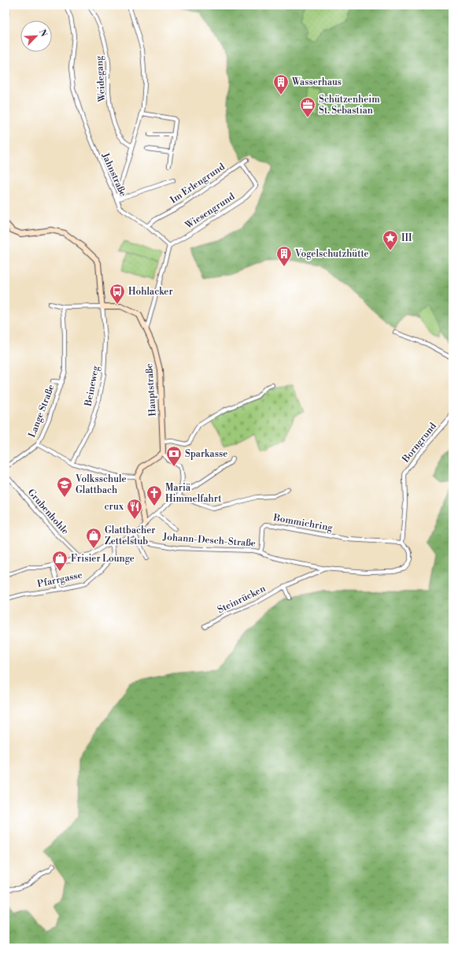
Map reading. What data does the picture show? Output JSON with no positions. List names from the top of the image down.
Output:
{
  "streets": {
    "street": [
      "Weidegang",
      "Jahnstraße",
      "Im Erlengrund",
      "Wiesengrund",
      "Beineweg",
      "Hauptstraße",
      "Lange Straße",
      "Borngrund",
      "Grubenhohle",
      "Bommichring",
      "Johann-Desch-Straße",
      "Pfarrgasse",
      "Steinrücken"
    ]
  },
  "crossings": [
    ["Jahnstraße", "Im Erlengrund"],
    ["Jahnstraße", "Wiesengrund"],
    ["Im Erlengrund", "Wiesengrund"],
    ["Beineweg", "Hauptstraße"],
    ["Borngrund", "Bommichring"],
    ["Bommichring", "Johann-Desch-Straße"]
  ],
  "places": {
    "building": ["Wasserhaus", "Vogelschutzhütte"],
    "office": ["Schützenheim St. Sebastian"],
    "place": ["III"],
    "bus stop": ["Hohlacker"],
    "bank": ["Sparkasse"],
    "school or university": ["Volksschule Glattbach"],
    "church": ["Mariä Himmelfahrt"],
    "restaurant": ["crux"],
    "shop": ["Glattbacher Zettelstub", "Frisier Lounge"]
  },
  "north": "top right"
}
